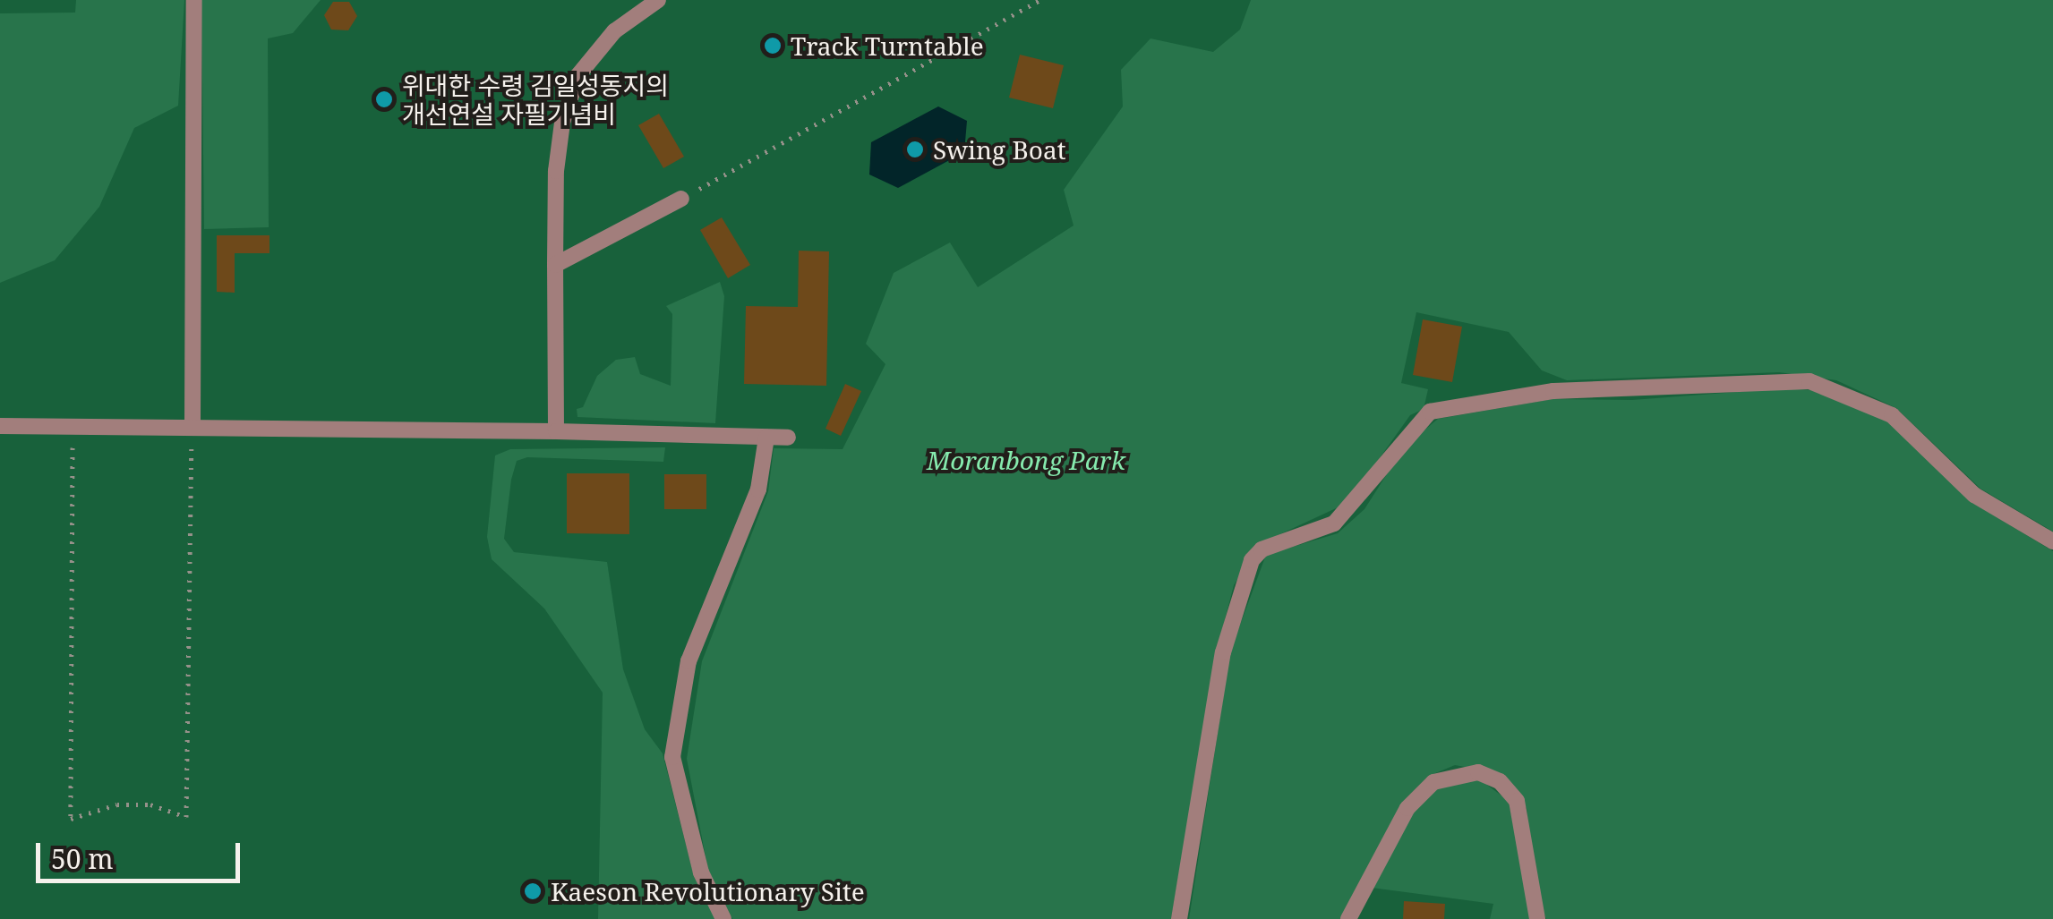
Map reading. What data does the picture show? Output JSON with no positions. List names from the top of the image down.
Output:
{
  "parks": ["Moranbong Park"],
  "places": [
    "Track Turntable",
    "위대한 수령 김일성동지의 개선연설 자필기념비",
    "Swing Boat",
    "Kaeson Revolutionary Site"
  ],
  "scale_bar": "50 m"
}
